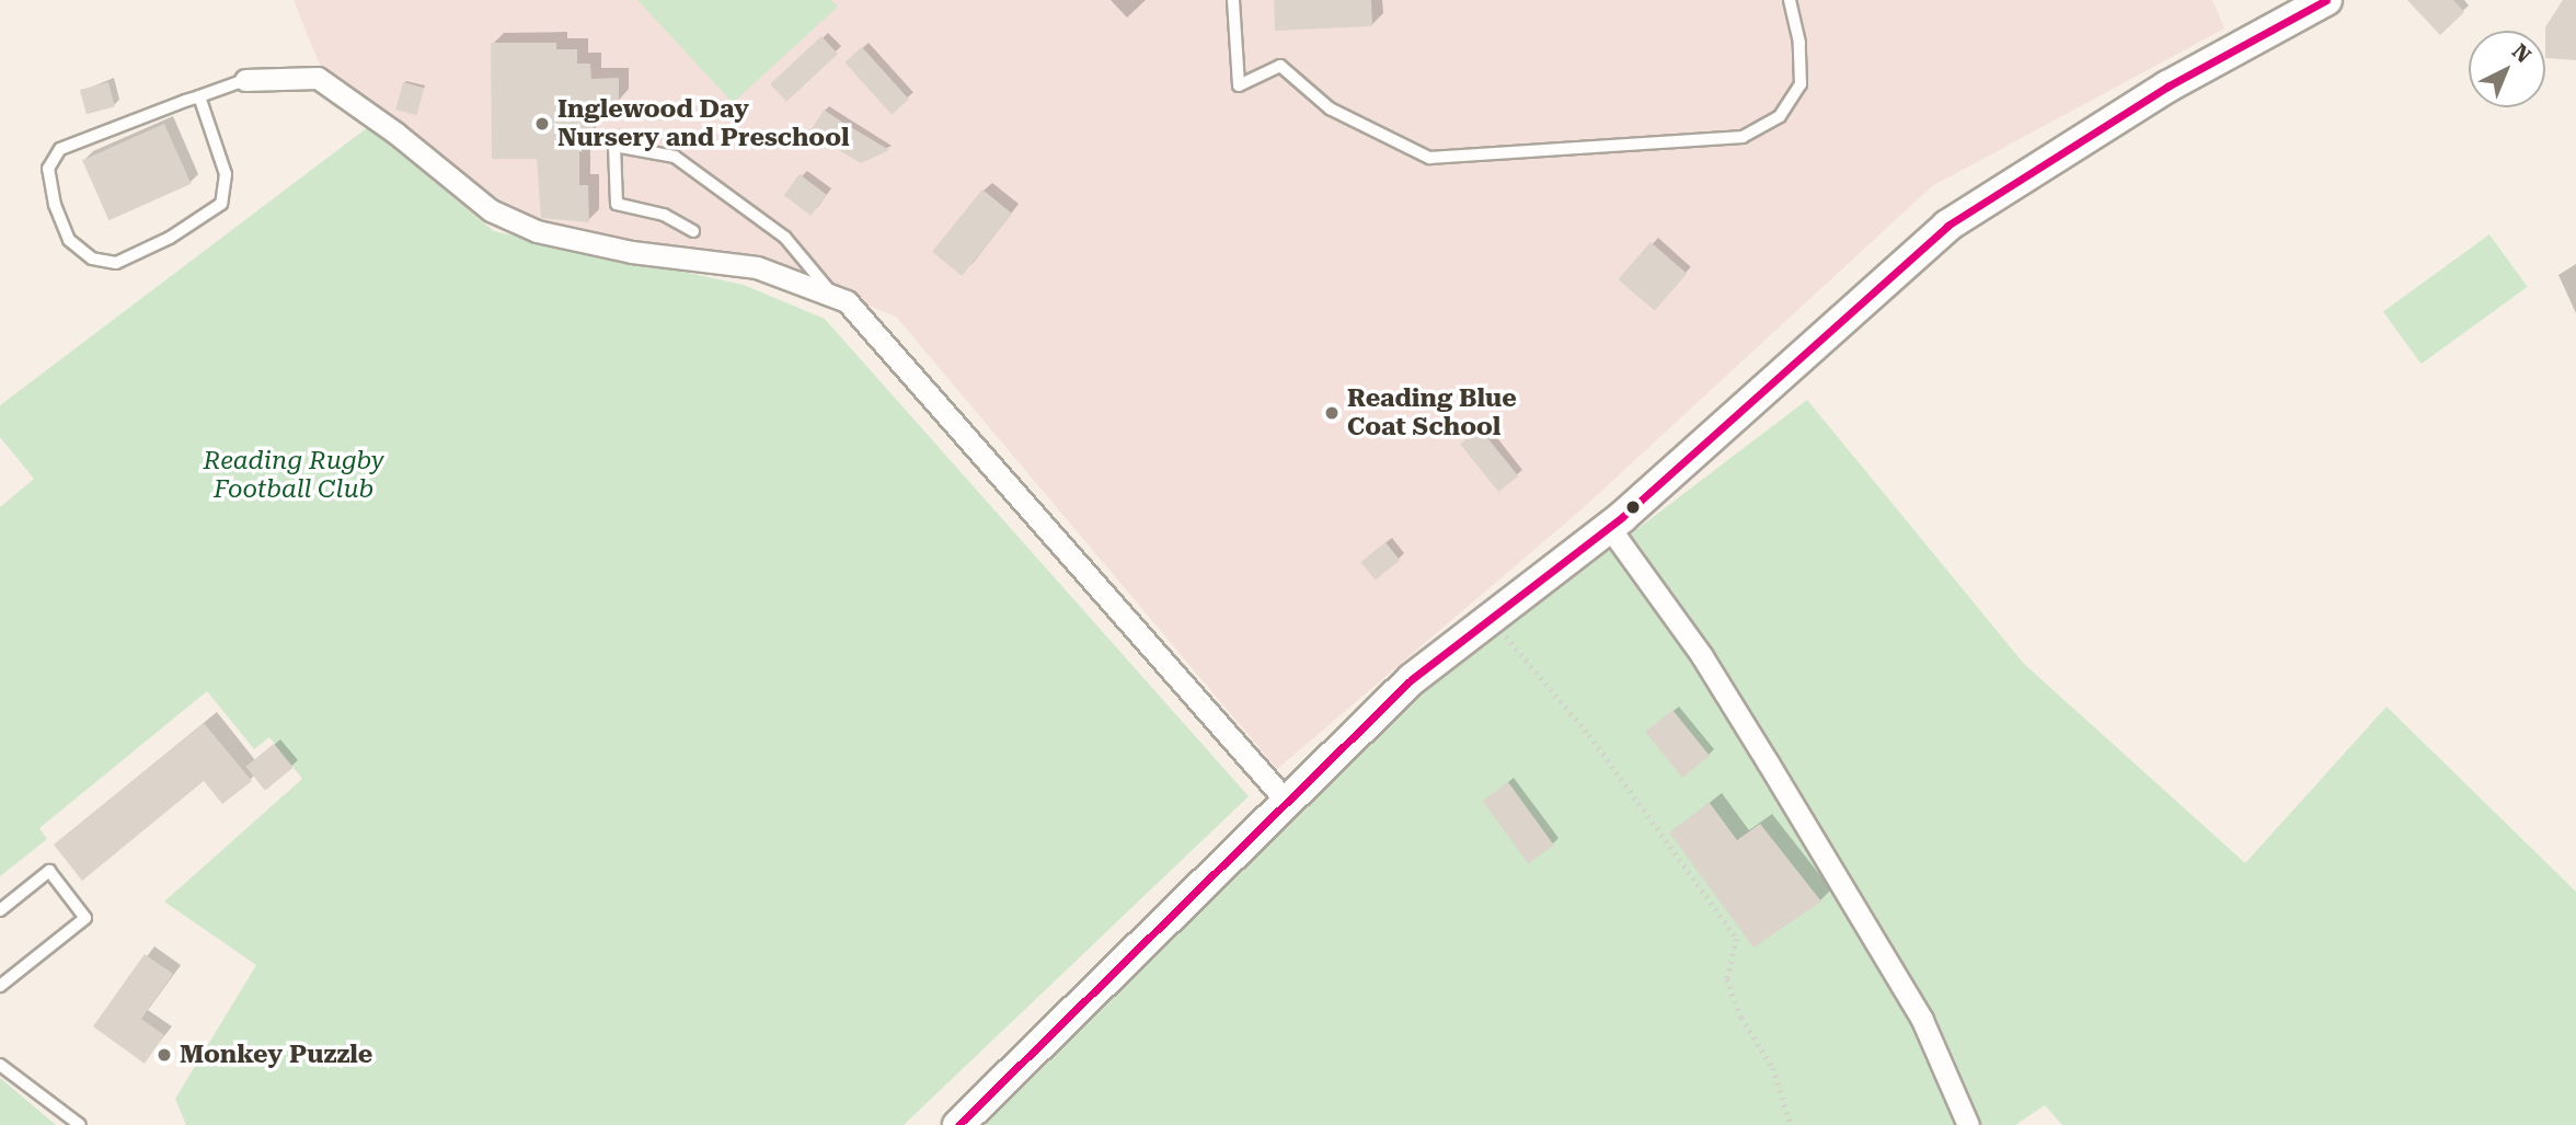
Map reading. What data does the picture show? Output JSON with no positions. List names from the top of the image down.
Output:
{
  "parks": ["Reading Rugby Football Club"],
  "places": ["Inglewood Day Nursery and Preschool", "Reading Blue Coat School", "Monkey Puzzle"],
  "north": "top right"
}
